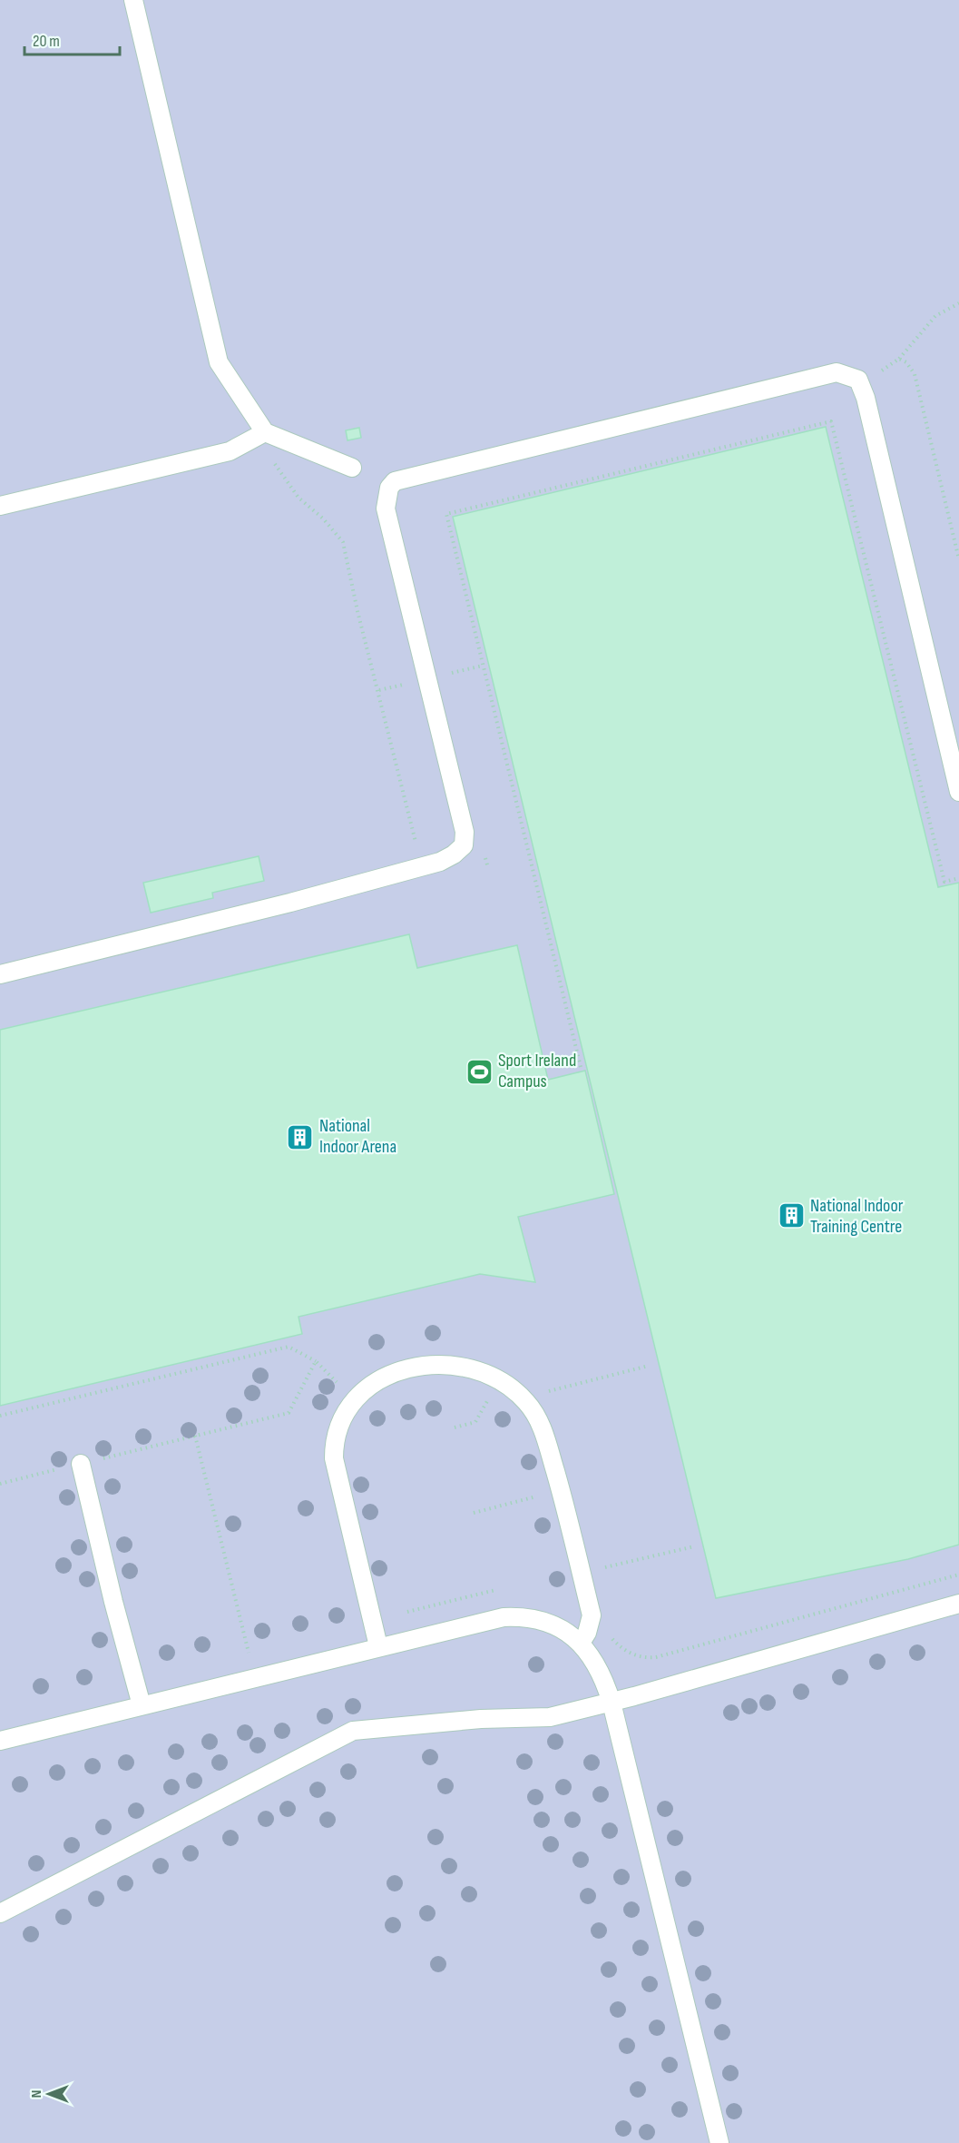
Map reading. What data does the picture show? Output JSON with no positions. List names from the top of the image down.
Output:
{
  "places": {
    "sports": ["Sport Ireland Campus"],
    "building": ["National Indoor Arena", "National Indoor Training Centre"]
  },
  "scale_bar": "20 m",
  "north": "left"
}
